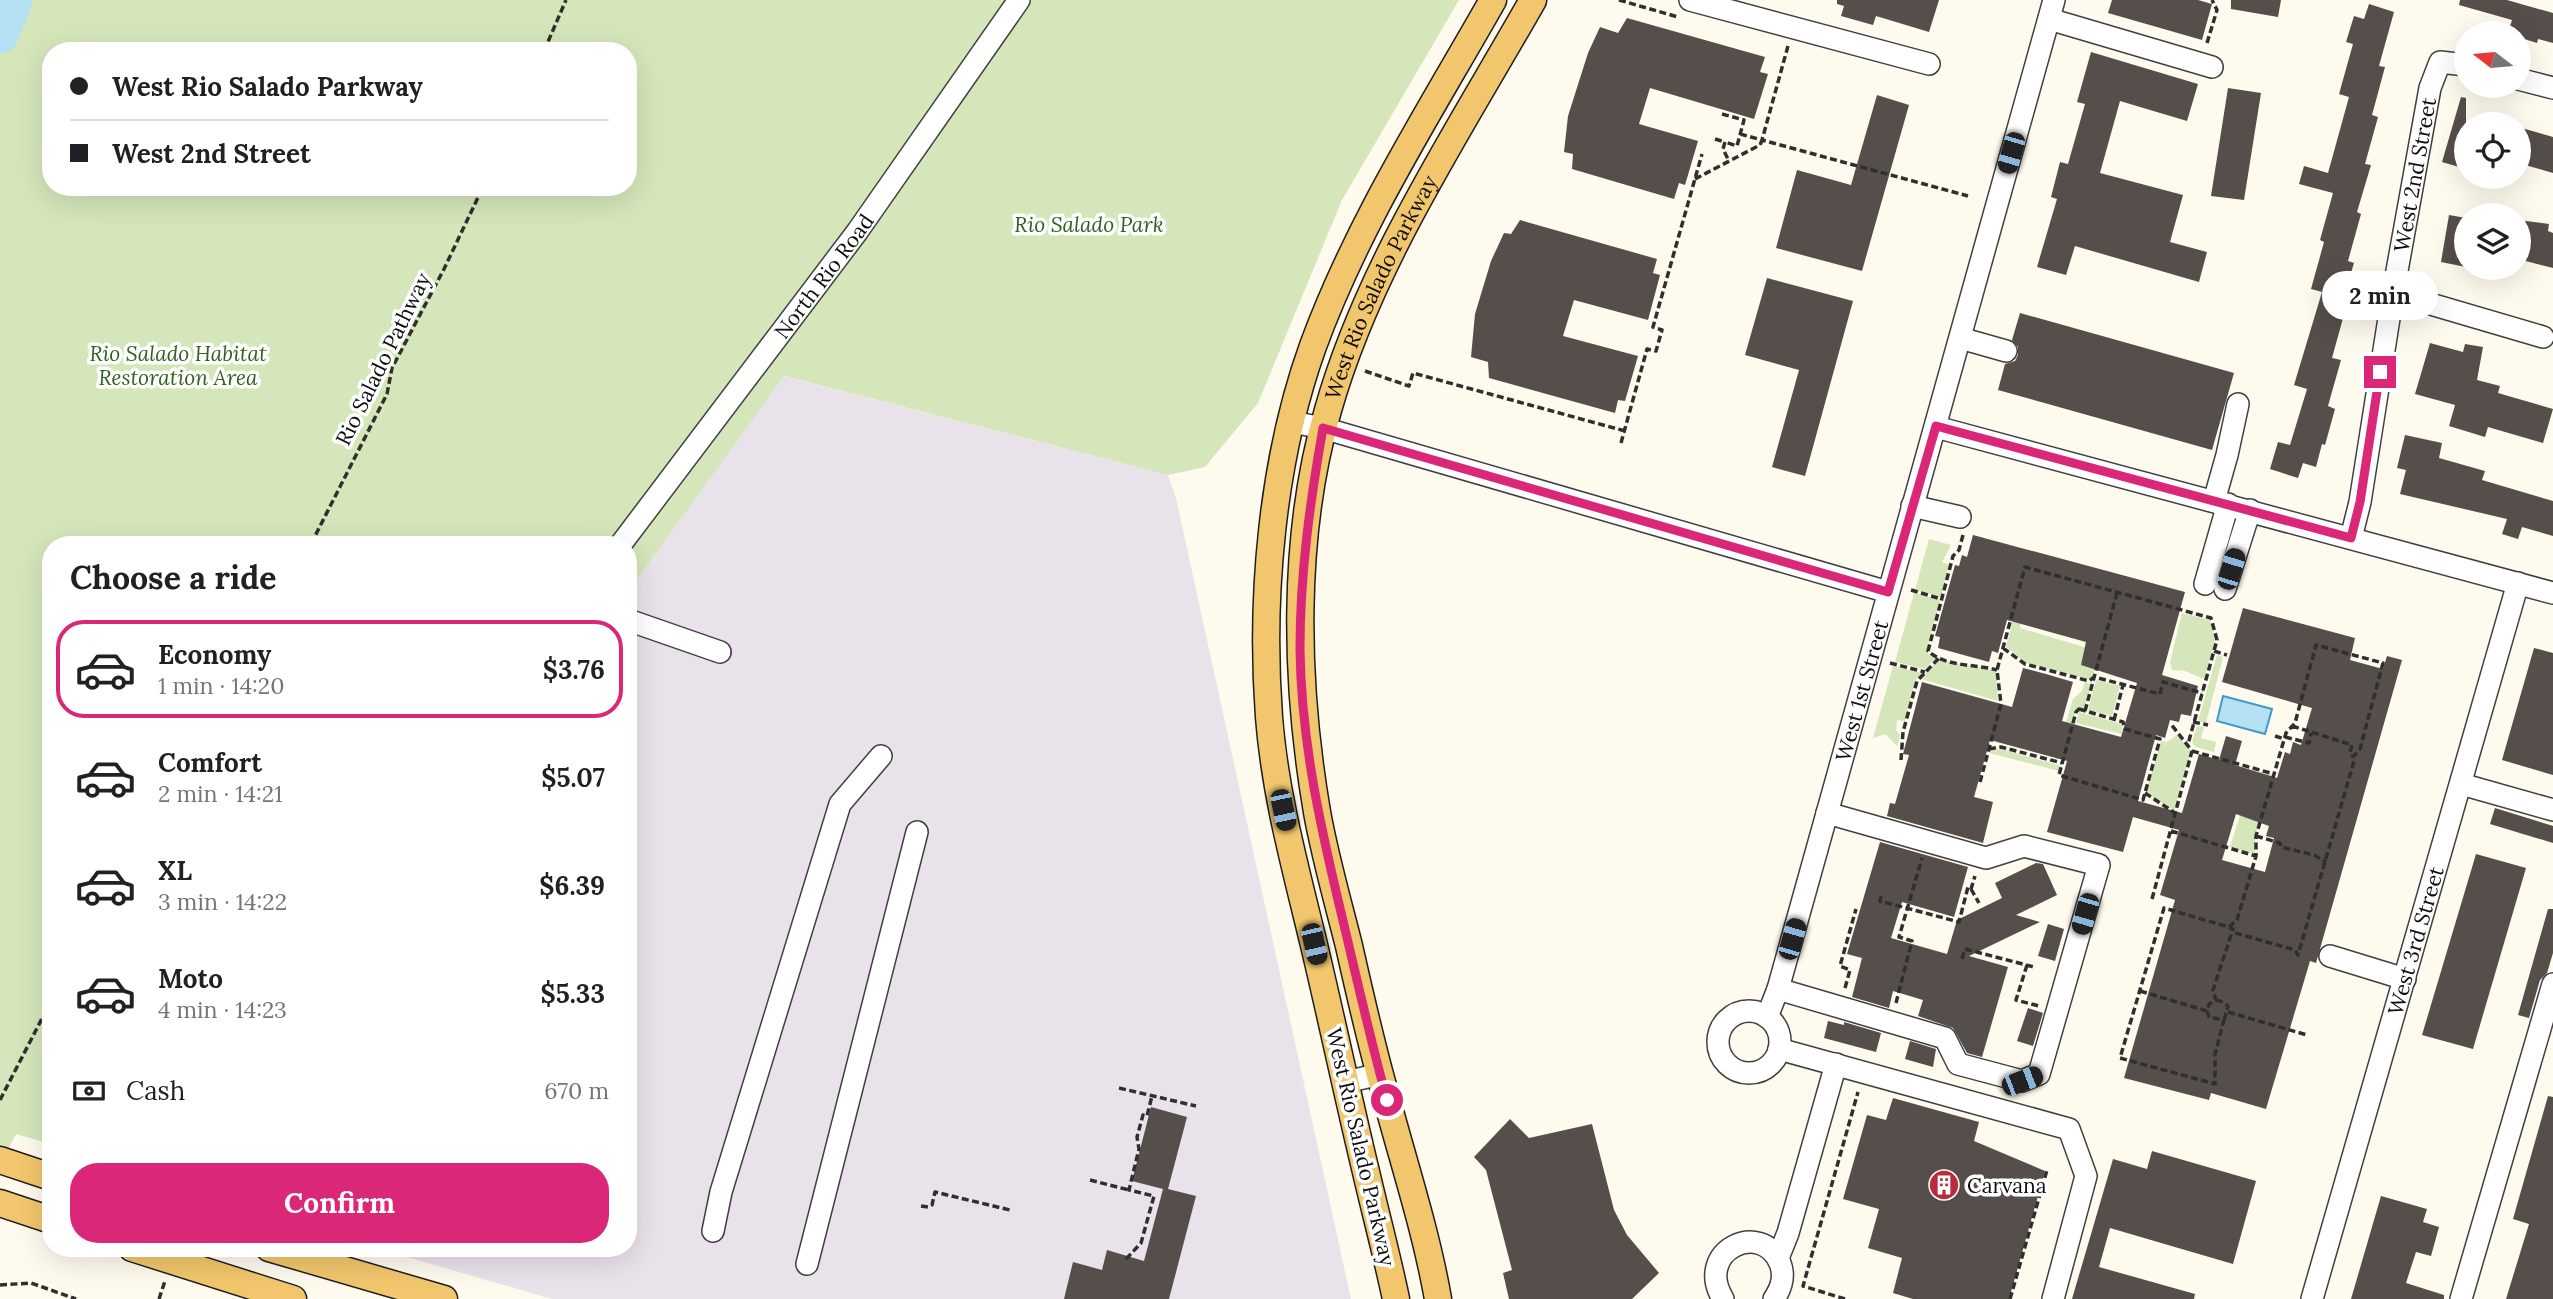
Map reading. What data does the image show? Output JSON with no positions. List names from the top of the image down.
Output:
{
  "streets": {
    "main road": ["West Rio Salado Parkway"],
    "street": [
      "West 2nd Street",
      "North Rio Road",
      "West 1st Street",
      "West 3rd Street"
    ],
    "path": ["Rio Salado Pathway"]
  },
  "parks": ["Rio Salado Park", "Rio Salado Habitat Restoration Area"],
  "places": {
    "building": ["Carvana"]
  },
  "north": "left",
  "page": {
    "banner": ["West Rio Salado Parkway", "West 2nd Street"],
    "bubble": "2 min",
    "heading": "Choose a ride",
    "list": [
      {
        "name": "Economy",
        "note": "1 min · 14:20",
        "value": "$3.76"
      },
      {
        "name": "Comfort",
        "note": "2 min · 14:21",
        "value": "$5.07"
      },
      {
        "name": "XL",
        "note": "3 min · 14:22",
        "value": "$6.39"
      },
      {
        "name": "Moto",
        "note": "4 min · 14:23",
        "value": "$5.33"
      }
    ],
    "pay": ["Cash", "670 m"],
    "buttons": "Confirm"
  }
}
